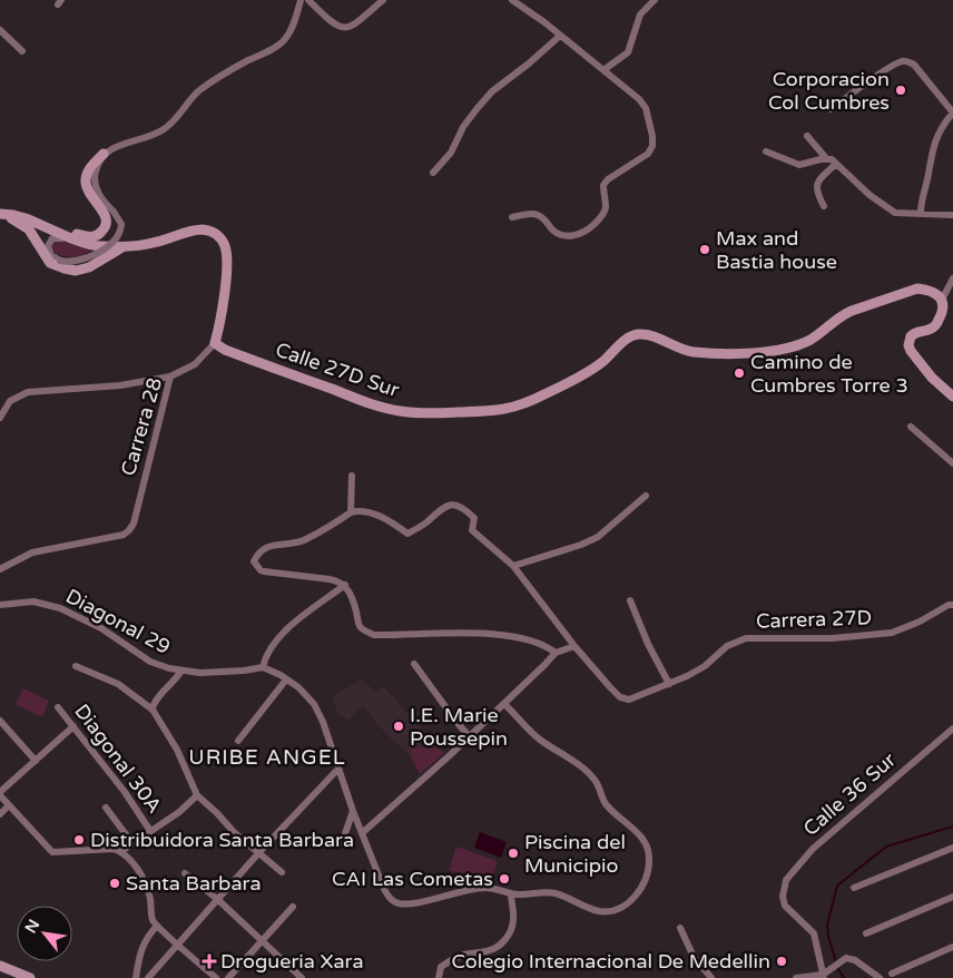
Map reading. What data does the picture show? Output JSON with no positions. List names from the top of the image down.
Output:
{
  "streets": {
    "street": [
      "Calle 27D Sur",
      "Carrera 28",
      "Carrera 27D",
      "Diagonal 29",
      "Diagonal 30A",
      "Calle 36 Sur"
    ]
  },
  "crossings": [
    ["Calle 27D Sur", "Carrera 28"]
  ],
  "districts": ["URIBE ANGEL"],
  "places": {
    "other": [
      "Corporacion Col Cumbres",
      "Max and Bastia house",
      "Camino de Cumbres Torre 3",
      "I.E. Marie Poussepin",
      "Distribuidora Santa Barbara",
      "Piscina del Municipio",
      "CAI Las Cometas",
      "Santa Barbara",
      "Colegio Internacional De Medellin"
    ],
    "health": ["Drogueria Xara"]
  },
  "north": "top left"
}
